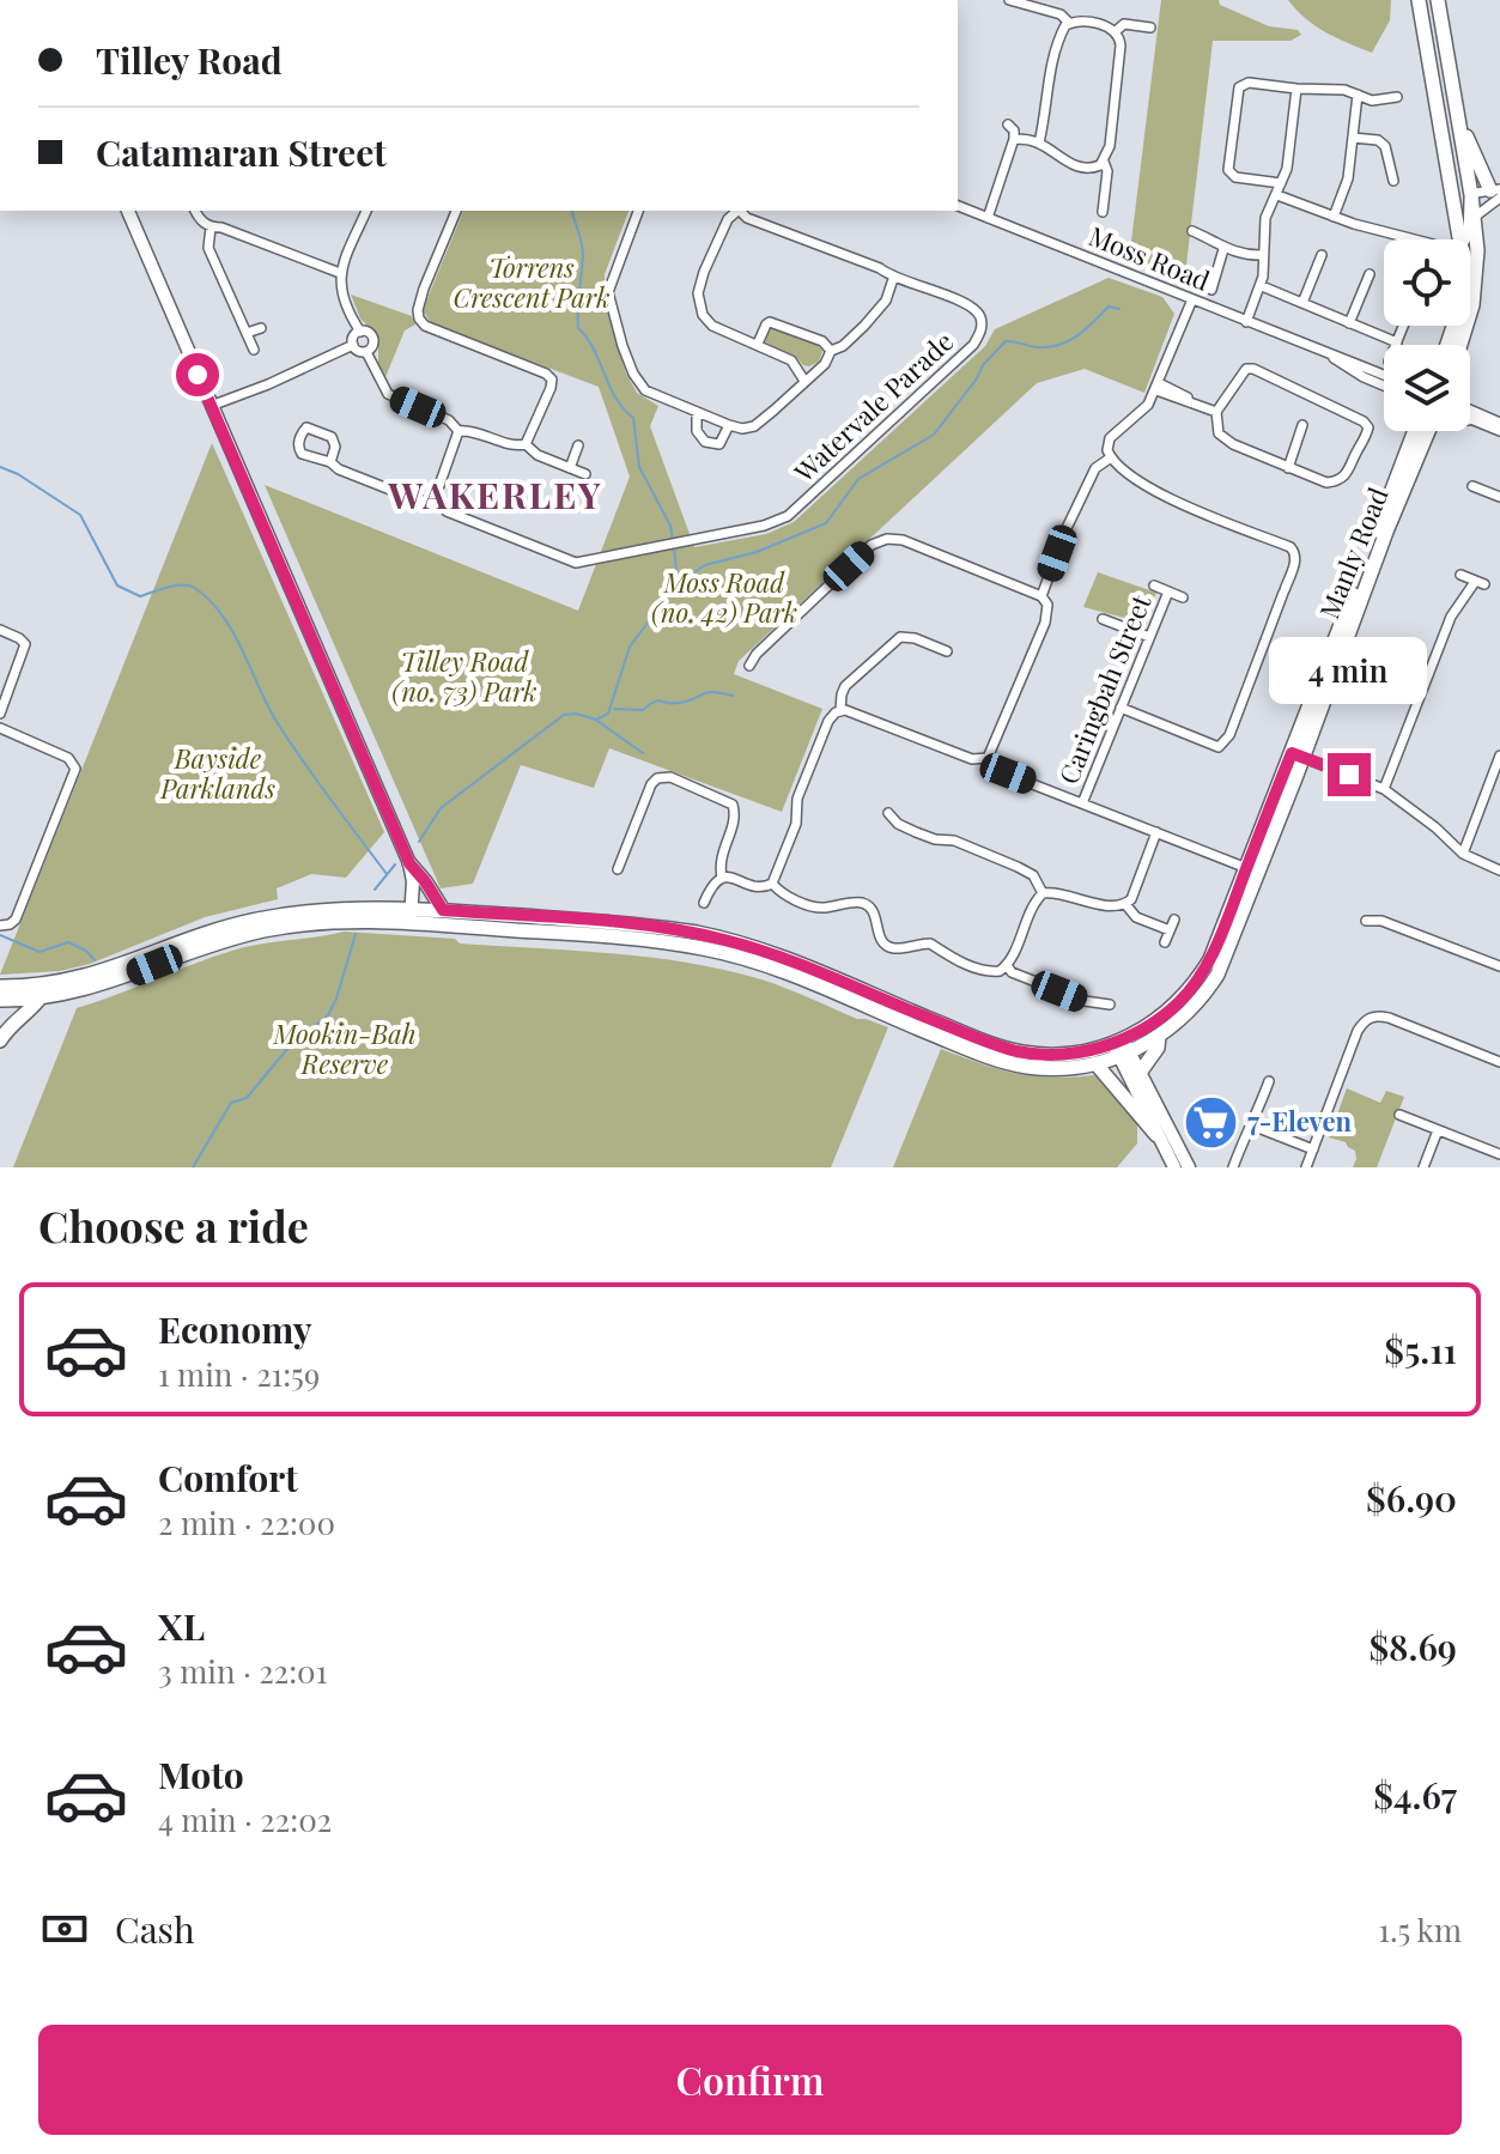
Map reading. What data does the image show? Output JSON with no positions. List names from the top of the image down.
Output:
{
  "streets": {
    "main road": ["Manly Road"],
    "street": ["Moss Road", "Watervale Parade", "Caringbah Street"]
  },
  "districts": ["WAKERLEY"],
  "parks": [
    "Torrens Crescent Park",
    "Moss Road (no. 42) Park",
    "Tilley Road (no. 73) Park",
    "Bayside Parklands",
    "Mookin-Bah Reserve"
  ],
  "places": {
    "supermarket": ["7-Eleven"]
  },
  "page": {
    "banner": ["Tilley Road", "Catamaran Street"],
    "bubble": "4 min",
    "heading": "Choose a ride",
    "list": [
      {
        "name": "Economy",
        "note": "1 min · 21:59",
        "value": "$5.11"
      },
      {
        "name": "Comfort",
        "note": "2 min · 22:00",
        "value": "$6.90"
      },
      {
        "name": "XL",
        "note": "3 min · 22:01",
        "value": "$8.69"
      },
      {
        "name": "Moto",
        "note": "4 min · 22:02",
        "value": "$4.67"
      }
    ],
    "pay": ["Cash", "1.5 km"],
    "buttons": "Confirm"
  }
}
